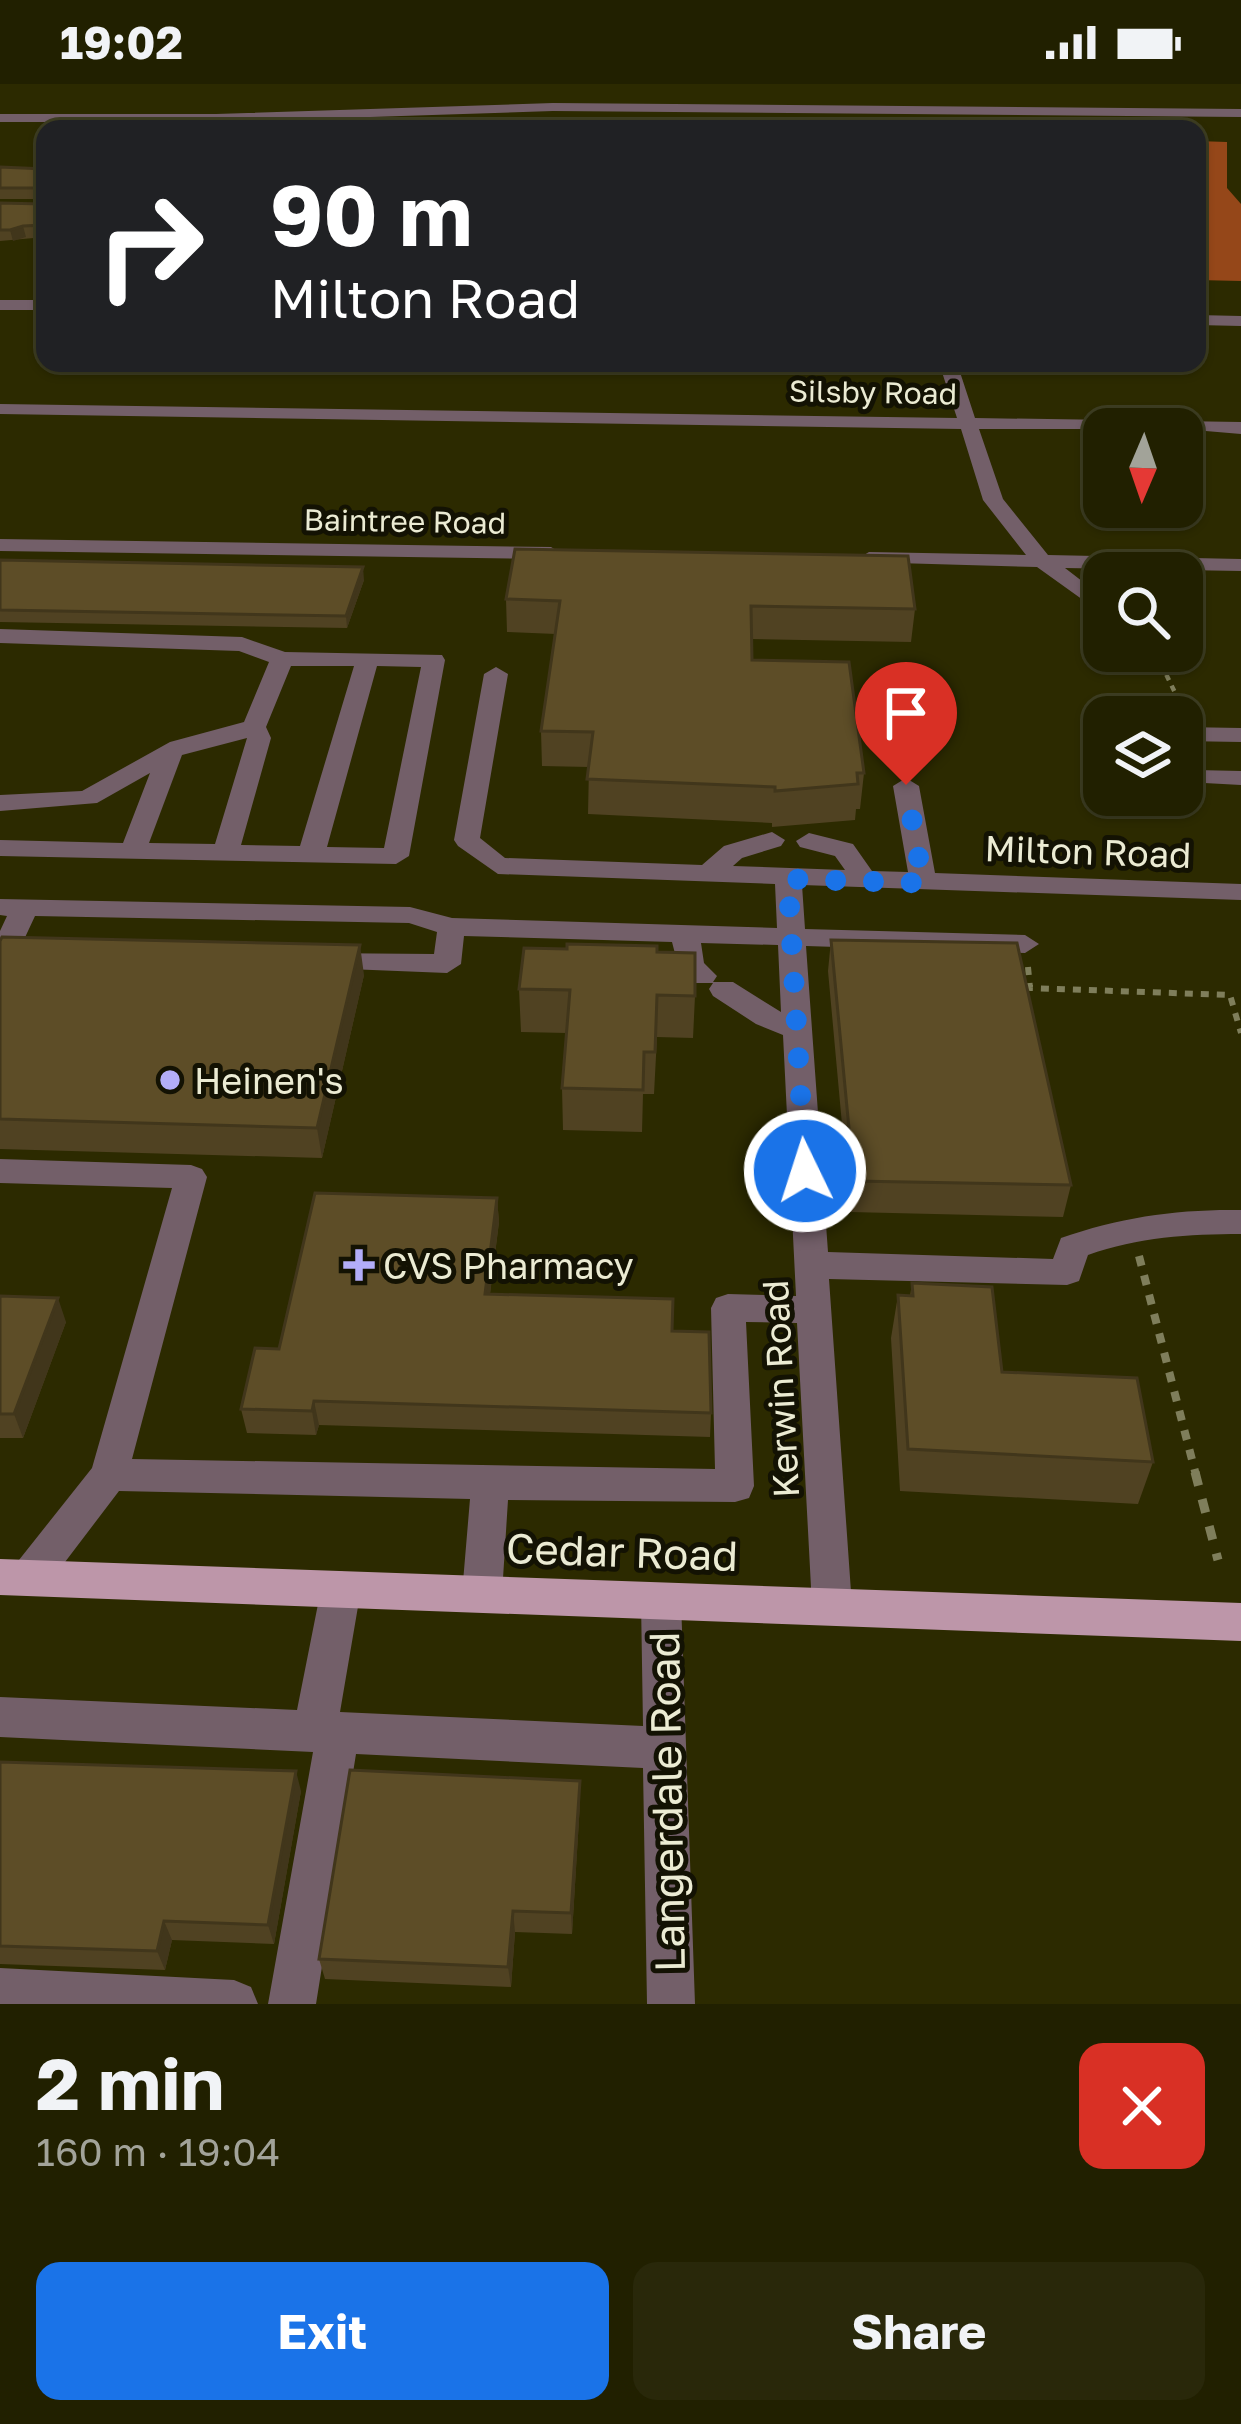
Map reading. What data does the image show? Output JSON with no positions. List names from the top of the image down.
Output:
{
  "streets": {
    "main road": ["Cedar Road"],
    "street": [
      "Silsby Road",
      "Baintree Road",
      "Milton Road",
      "Kerwin Road",
      "Langerdale Road"
    ]
  },
  "crossings": [
    ["Milton Road", "Kerwin Road"],
    ["Kerwin Road", "Cedar Road"],
    ["Cedar Road", "Langerdale Road"]
  ],
  "places": {
    "other": ["Heinen's"],
    "health": ["CVS Pharmacy"]
  },
  "north": "bottom",
  "page": {
    "status": "19:02",
    "turn": ["90 m", "Milton Road"],
    "heading": ["2 min", "160 m · 19:04"],
    "buttons": ["Exit", "Share"]
  }
}
